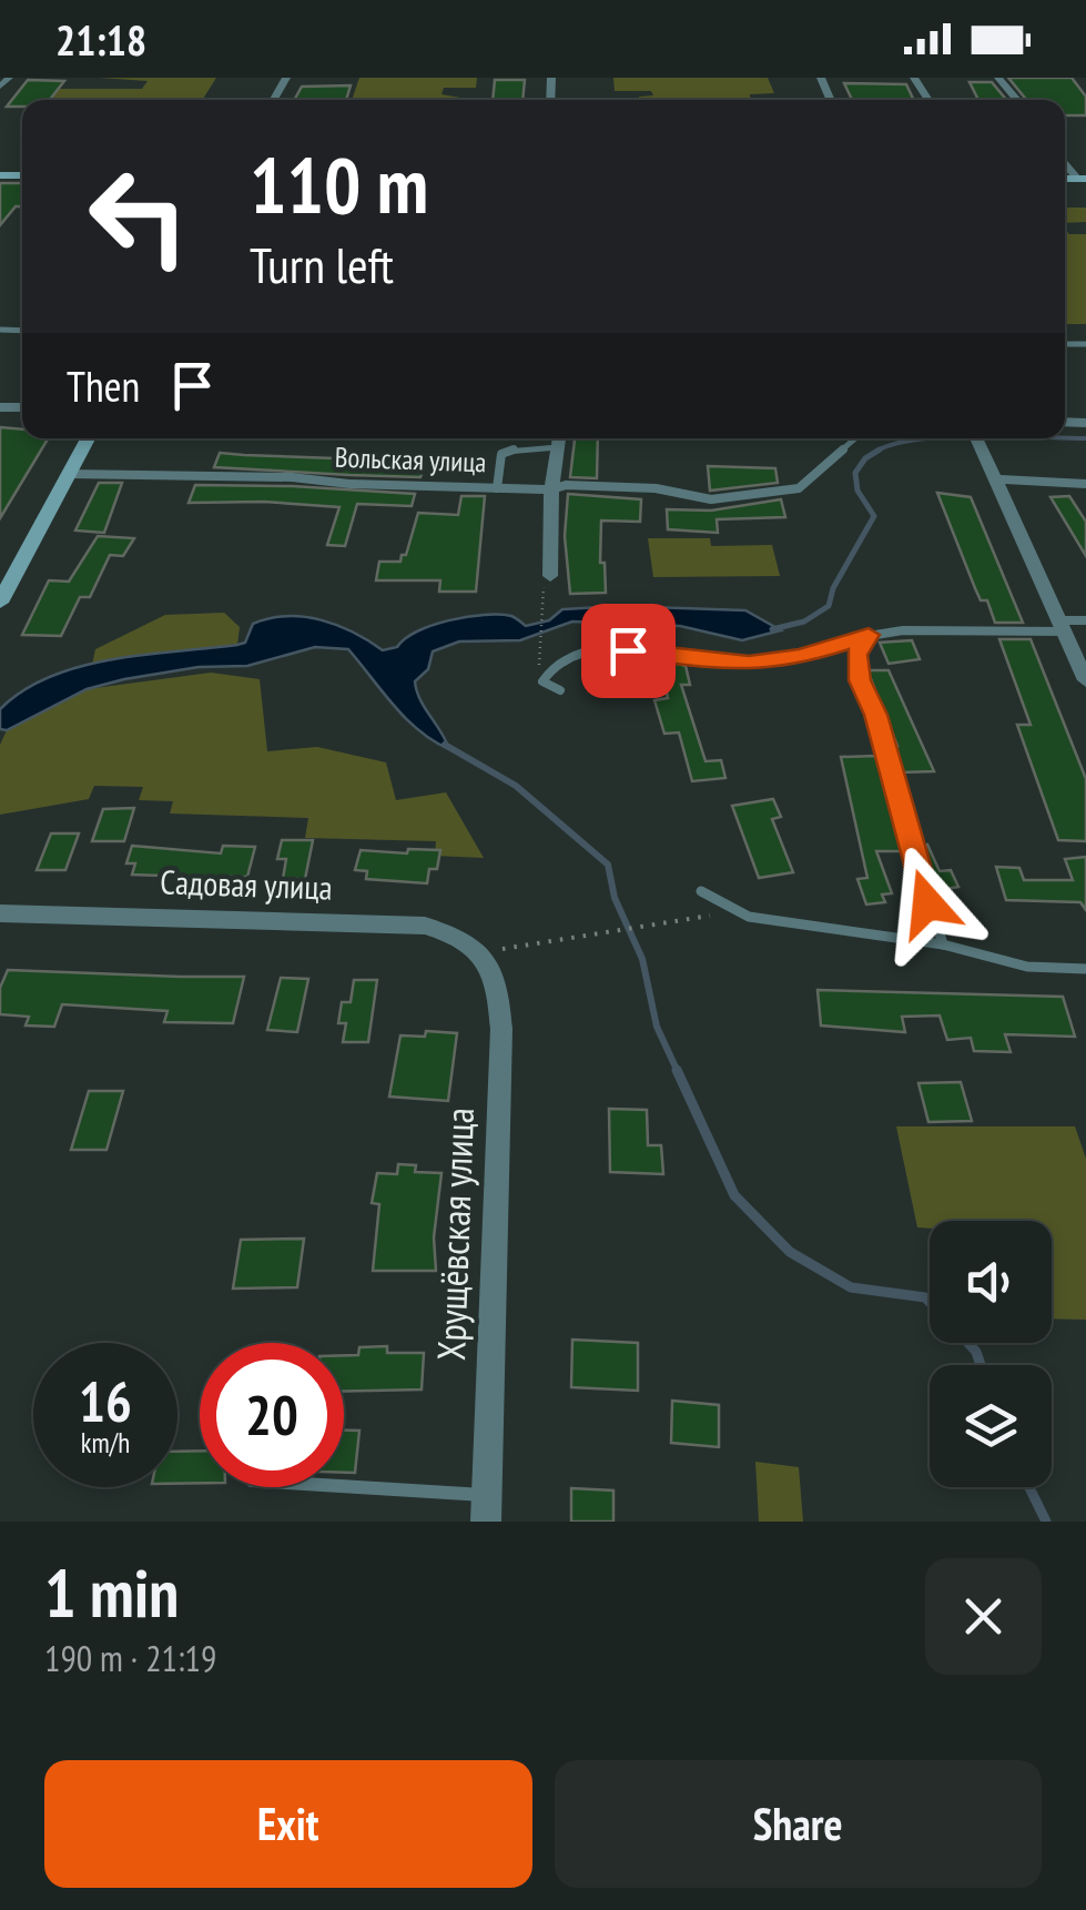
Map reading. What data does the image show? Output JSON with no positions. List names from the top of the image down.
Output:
{
  "streets": {
    "street": ["Вольская улица", "Садовая улица", "Хрущёвская улица"]
  },
  "crossings": [
    ["Садовая улица", "Хрущёвская улица"]
  ],
  "page": {
    "status": "21:18",
    "turn": ["110 m", "Turn left"],
    "then": "Then",
    "speed": "16 km/h",
    "limit": "20",
    "heading": ["1 min", "190 m · 21:19"],
    "buttons": ["Exit", "Share"]
  }
}
